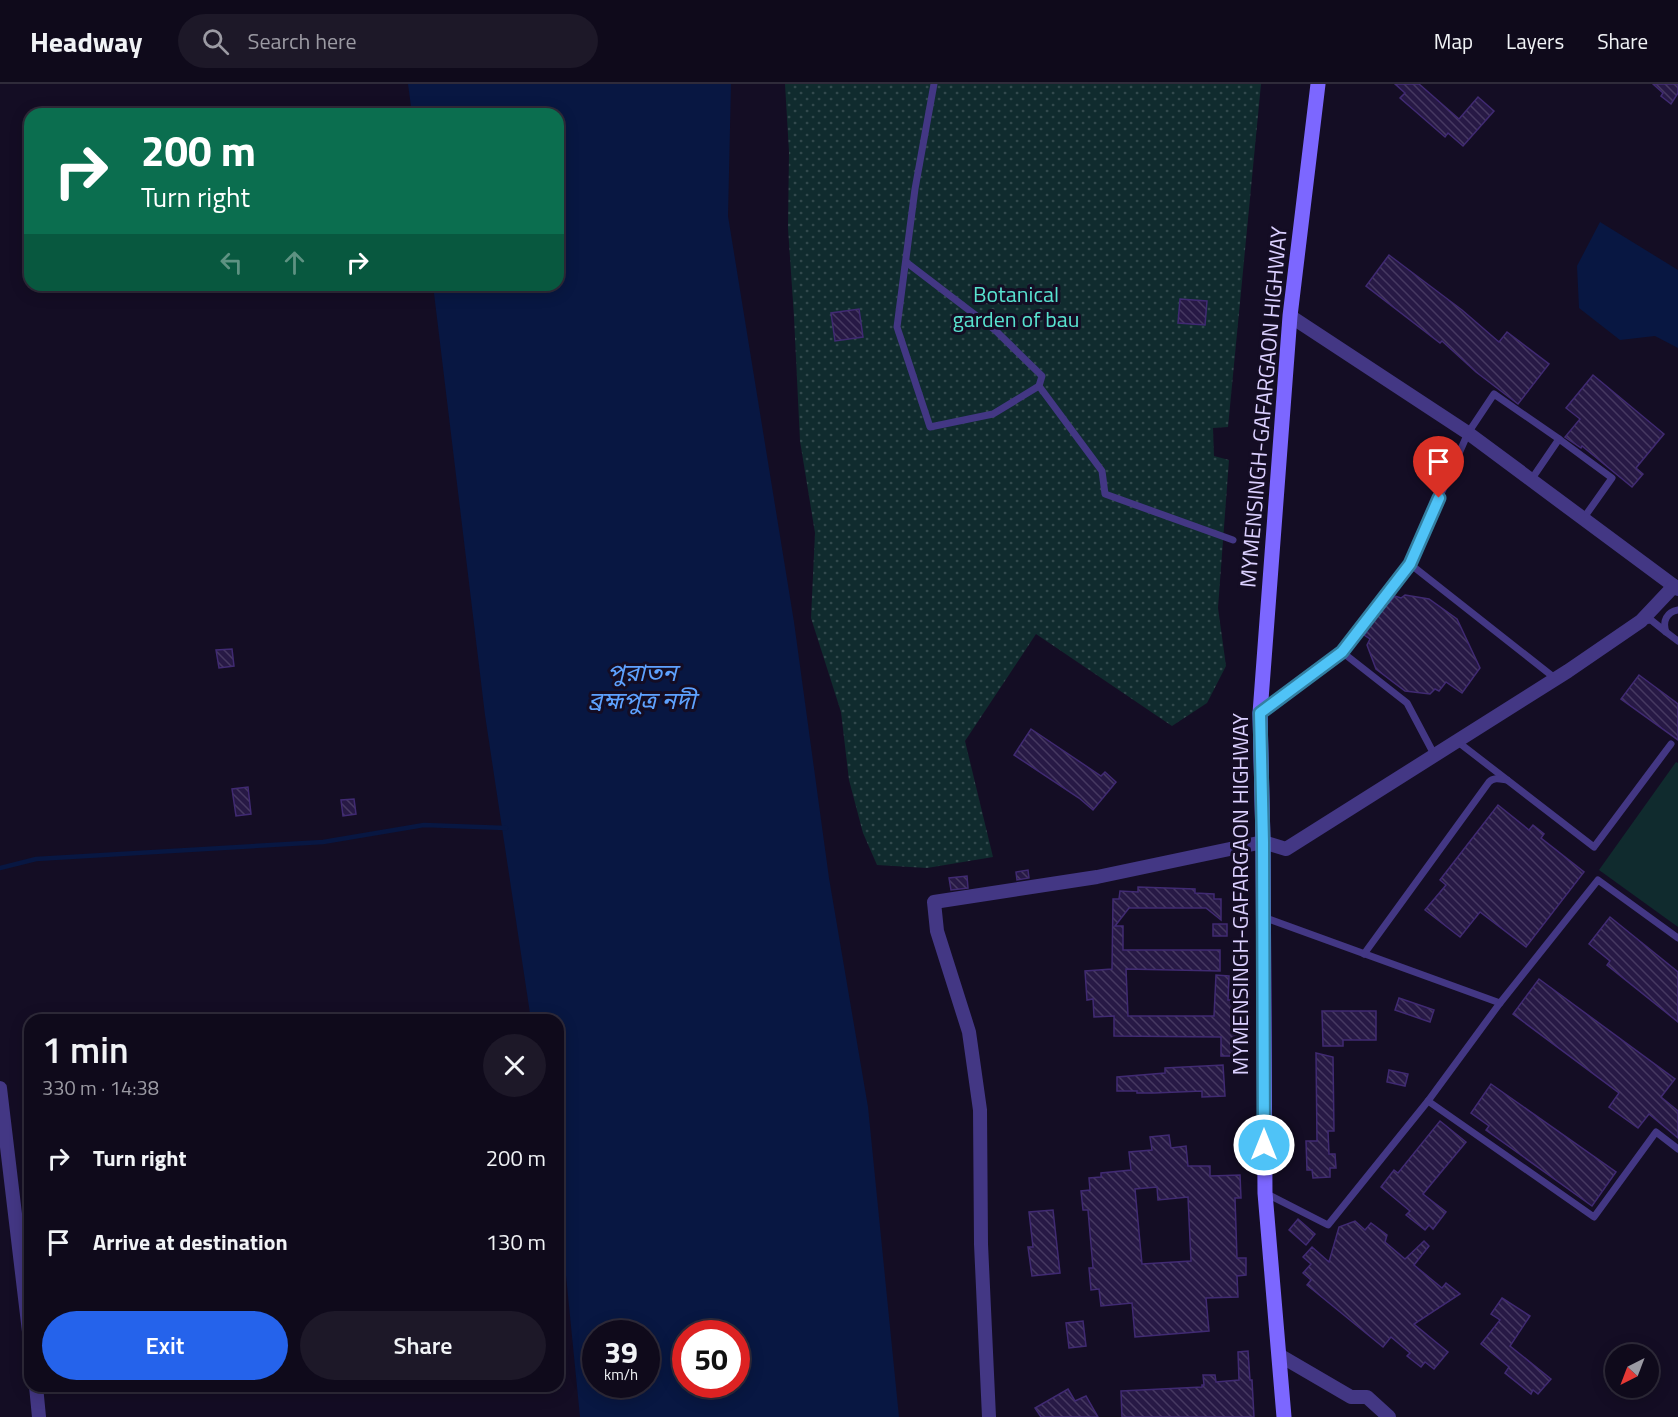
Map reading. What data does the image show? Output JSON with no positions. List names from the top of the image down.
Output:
{
  "streets": {
    "main road": ["MYMENSINGH-GAFARGAON HIGHWAY"]
  },
  "water": ["পুরাতন ব্রহ্মপুত্র নদী"],
  "parks": ["Botanical garden of bau"],
  "north": "bottom left",
  "page": {
    "header": "Headway",
    "search": "Search here",
    "nav": ["Map", "Layers", "Share"],
    "turn": ["200 m", "Turn right"],
    "heading": ["1 min", "330 m · 14:38"],
    "list": [
      {
        "name": "Turn right",
        "value": "200 m"
      },
      {
        "name": "Arrive at destination",
        "value": "130 m"
      }
    ],
    "buttons": ["Exit", "Share"],
    "speed": "39 km/h",
    "limit": "50"
  }
}
